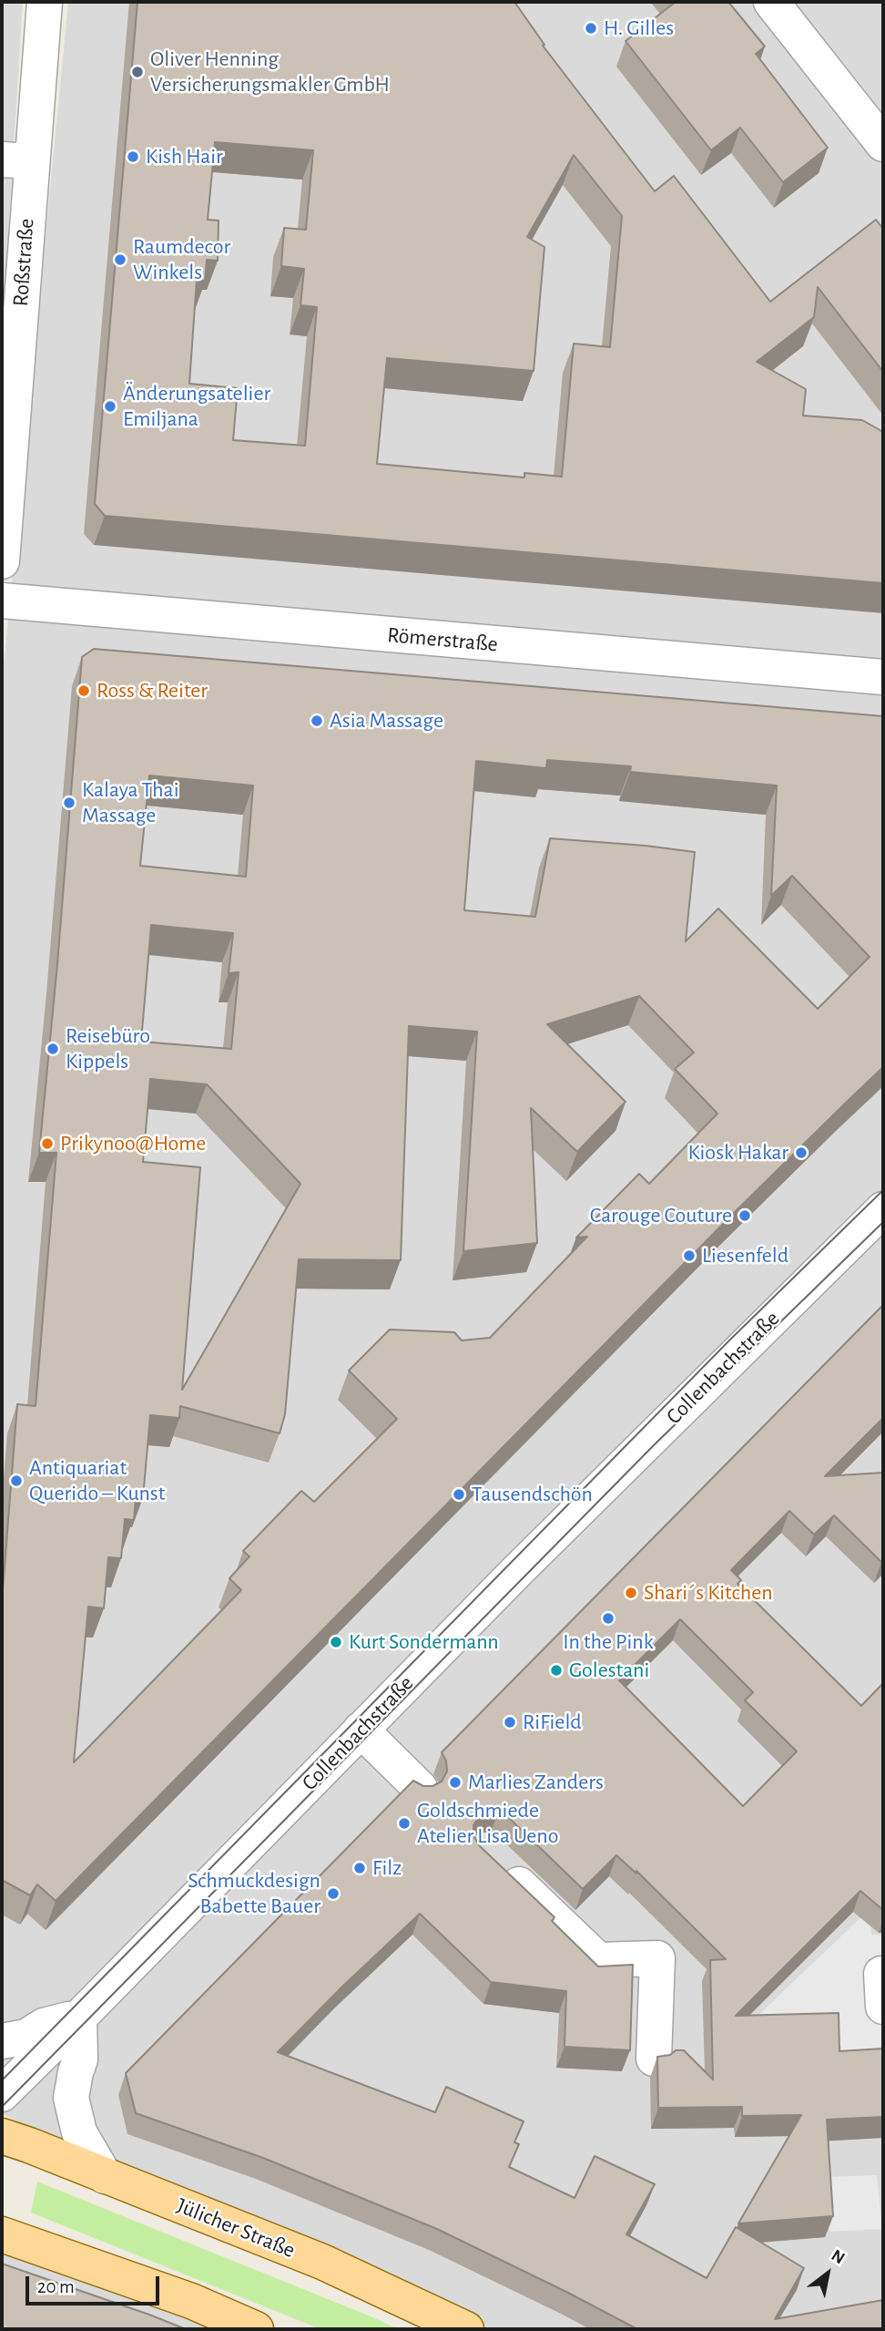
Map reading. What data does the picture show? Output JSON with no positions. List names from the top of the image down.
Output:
{
  "streets": {
    "main road": ["Jülicher Straße"],
    "street": ["Roßstraße", "Römerstraße", "Collenbachstraße"]
  },
  "places": [
    "H. Gilles",
    "Oliver Henning Versicherungsmakler GmbH",
    "Kish Hair",
    "Raumdecor Winkels",
    "Änderungsatelier Emiljana",
    "Ross & Reiter",
    "Asia Massage",
    "Kalaya Thai Massage",
    "Reisebüro Kippels",
    "Prikynoo@Home",
    "Kiosk Hakar",
    "Carouge Couture",
    "Liesenfeld",
    "Antiquariat Querido – Kunst",
    "Tausendschön",
    "Shari´s Kitchen",
    "In the Pink",
    "Kurt Sondermann",
    "Golestani",
    "RiField",
    "Marlies Zanders",
    "Goldschmiede Atelier Lisa Ueno",
    "Filz",
    "Schmuckdesign Babette Bauer"
  ],
  "scale_bar": "20 m",
  "north": "top right"
}
